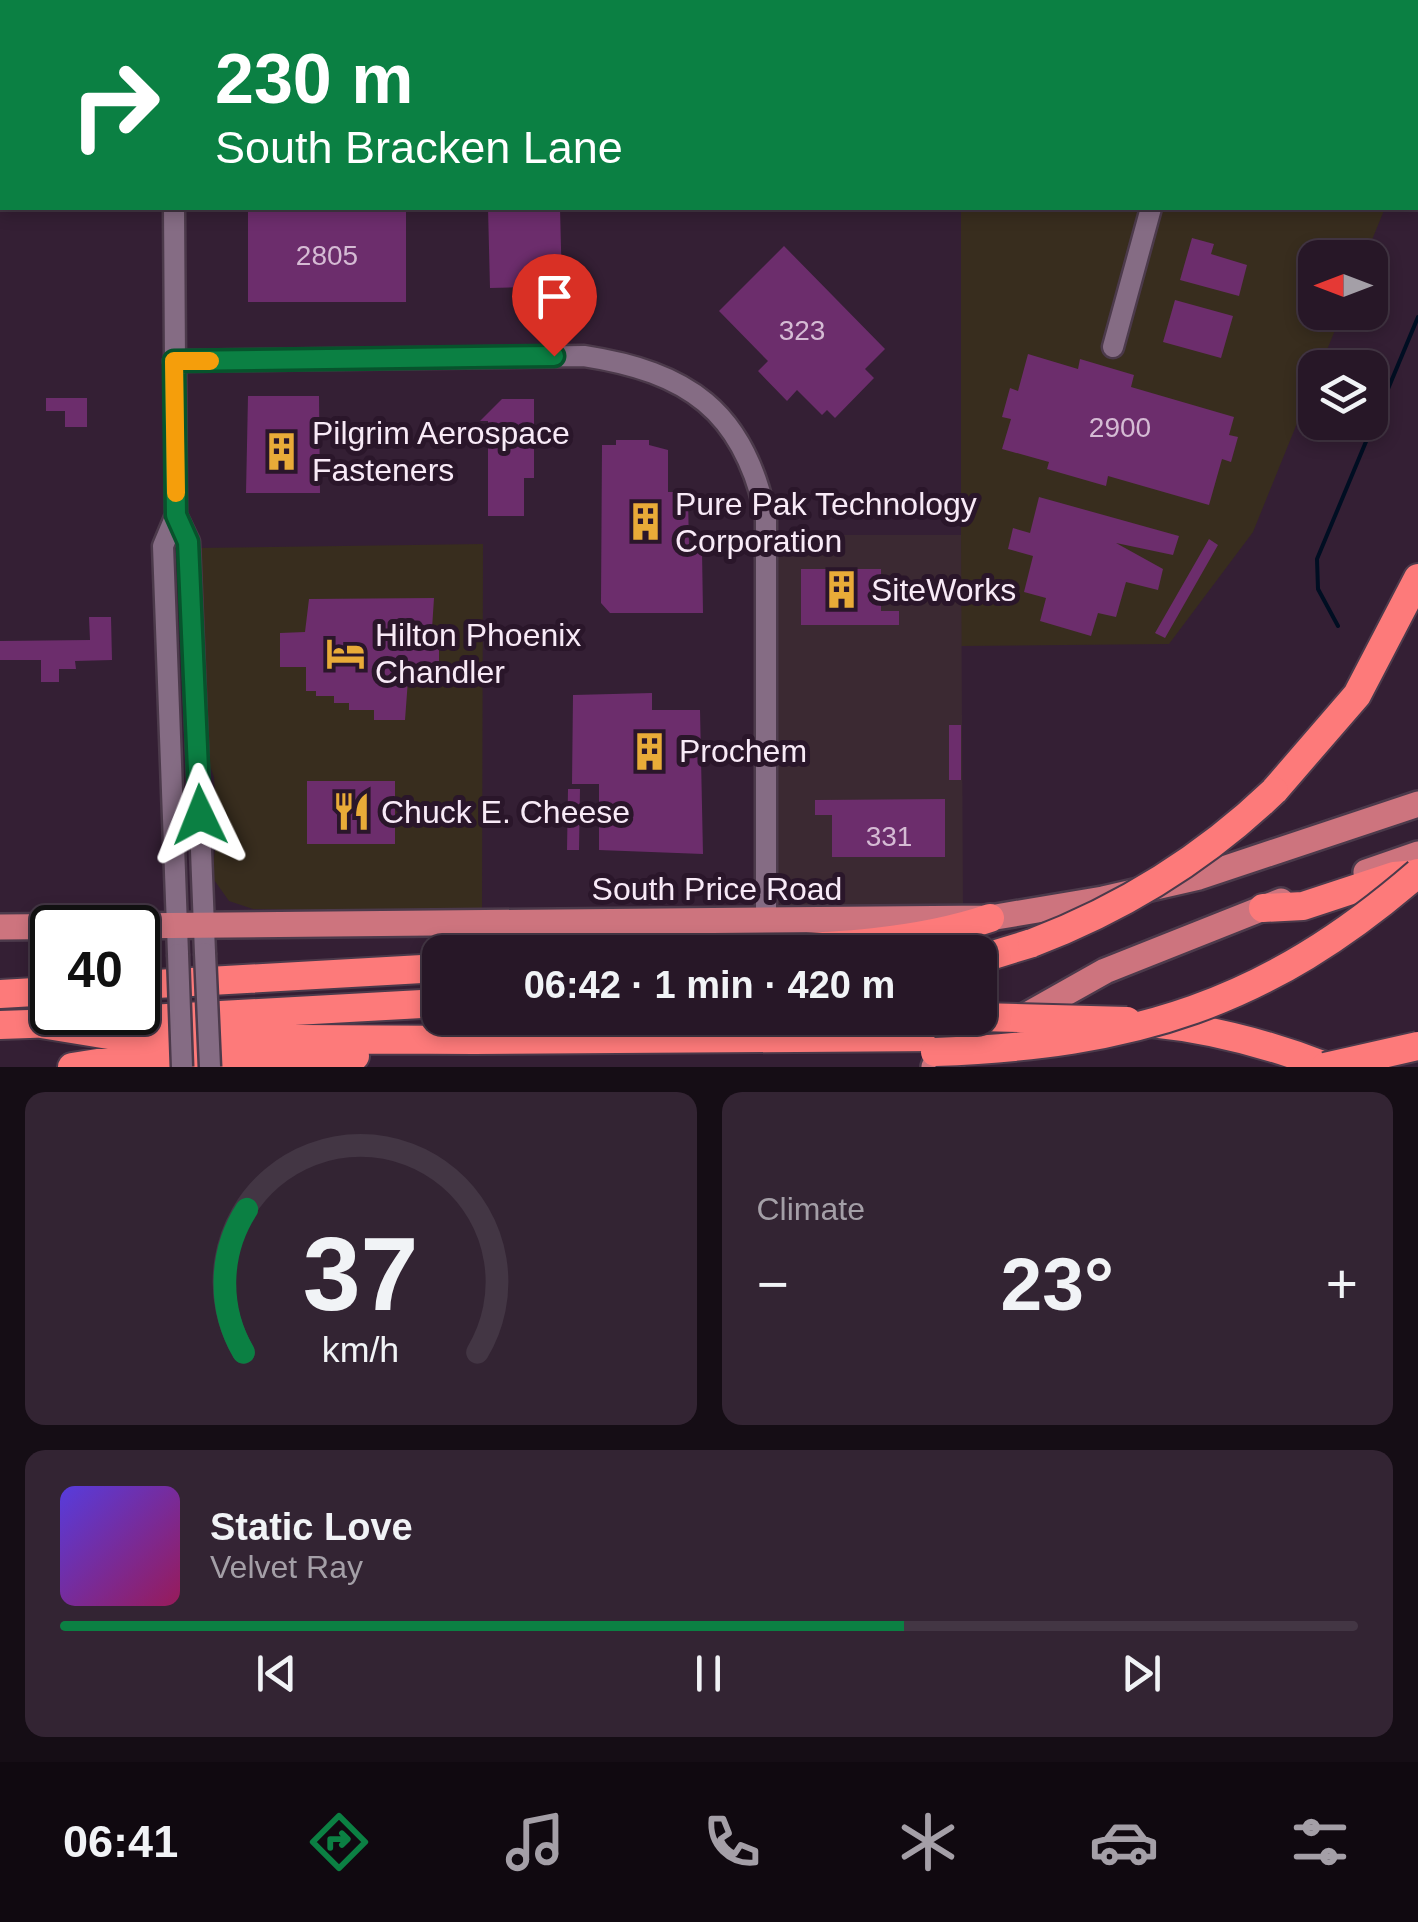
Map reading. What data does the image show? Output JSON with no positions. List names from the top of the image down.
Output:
{
  "streets": {
    "main road": ["South Price Road"]
  },
  "places": {
    "building": [
      "Pilgrim Aerospace Fasteners",
      "Pure Pak Technology Corporation",
      "SiteWorks",
      "Prochem"
    ],
    "hotel": ["Hilton Phoenix Chandler"],
    "restaurant": ["Chuck E. Cheese"]
  },
  "house_numbers": [
    "2805",
    "323",
    "2900",
    "331"
  ],
  "north": "left",
  "page": {
    "turn": ["230 m", "South Bracken Lane"],
    "limit": "40",
    "trip": "06:42 · 1 min · 420 m",
    "tile": "Climate",
    "heat": ["−", "23°", "+"],
    "song": ["Static Love", "Velvet Ray"],
    "tabs": "06:41",
    "gauge": ["37", "km/h"]
  }
}
